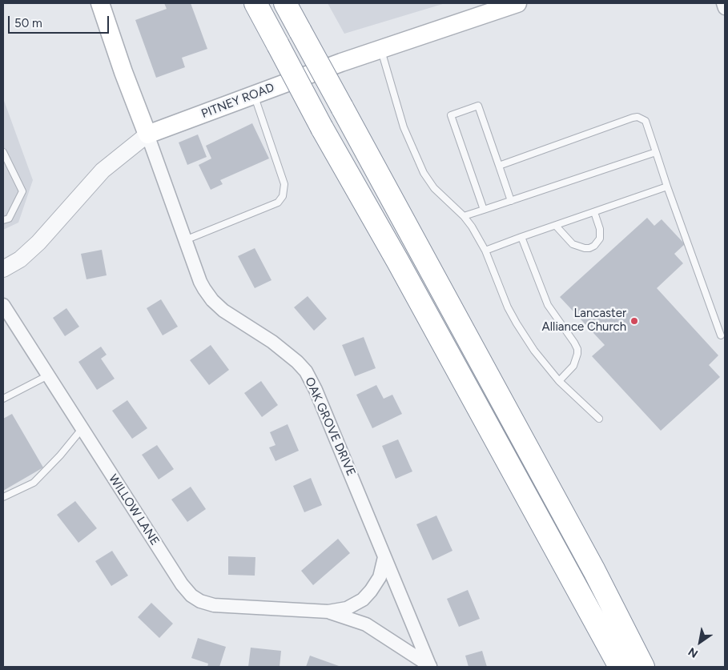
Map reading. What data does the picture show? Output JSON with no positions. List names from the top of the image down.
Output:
{
  "streets": {
    "main road": ["PITNEY ROAD"],
    "street": ["OAK GROVE DRIVE", "WILLOW LANE"]
  },
  "crossings": [
    ["PITNEY ROAD", "OAK GROVE DRIVE"],
    ["OAK GROVE DRIVE", "WILLOW LANE"]
  ],
  "places": ["Lancaster Alliance Church"],
  "scale_bar": "50 m",
  "north": "bottom left"
}
